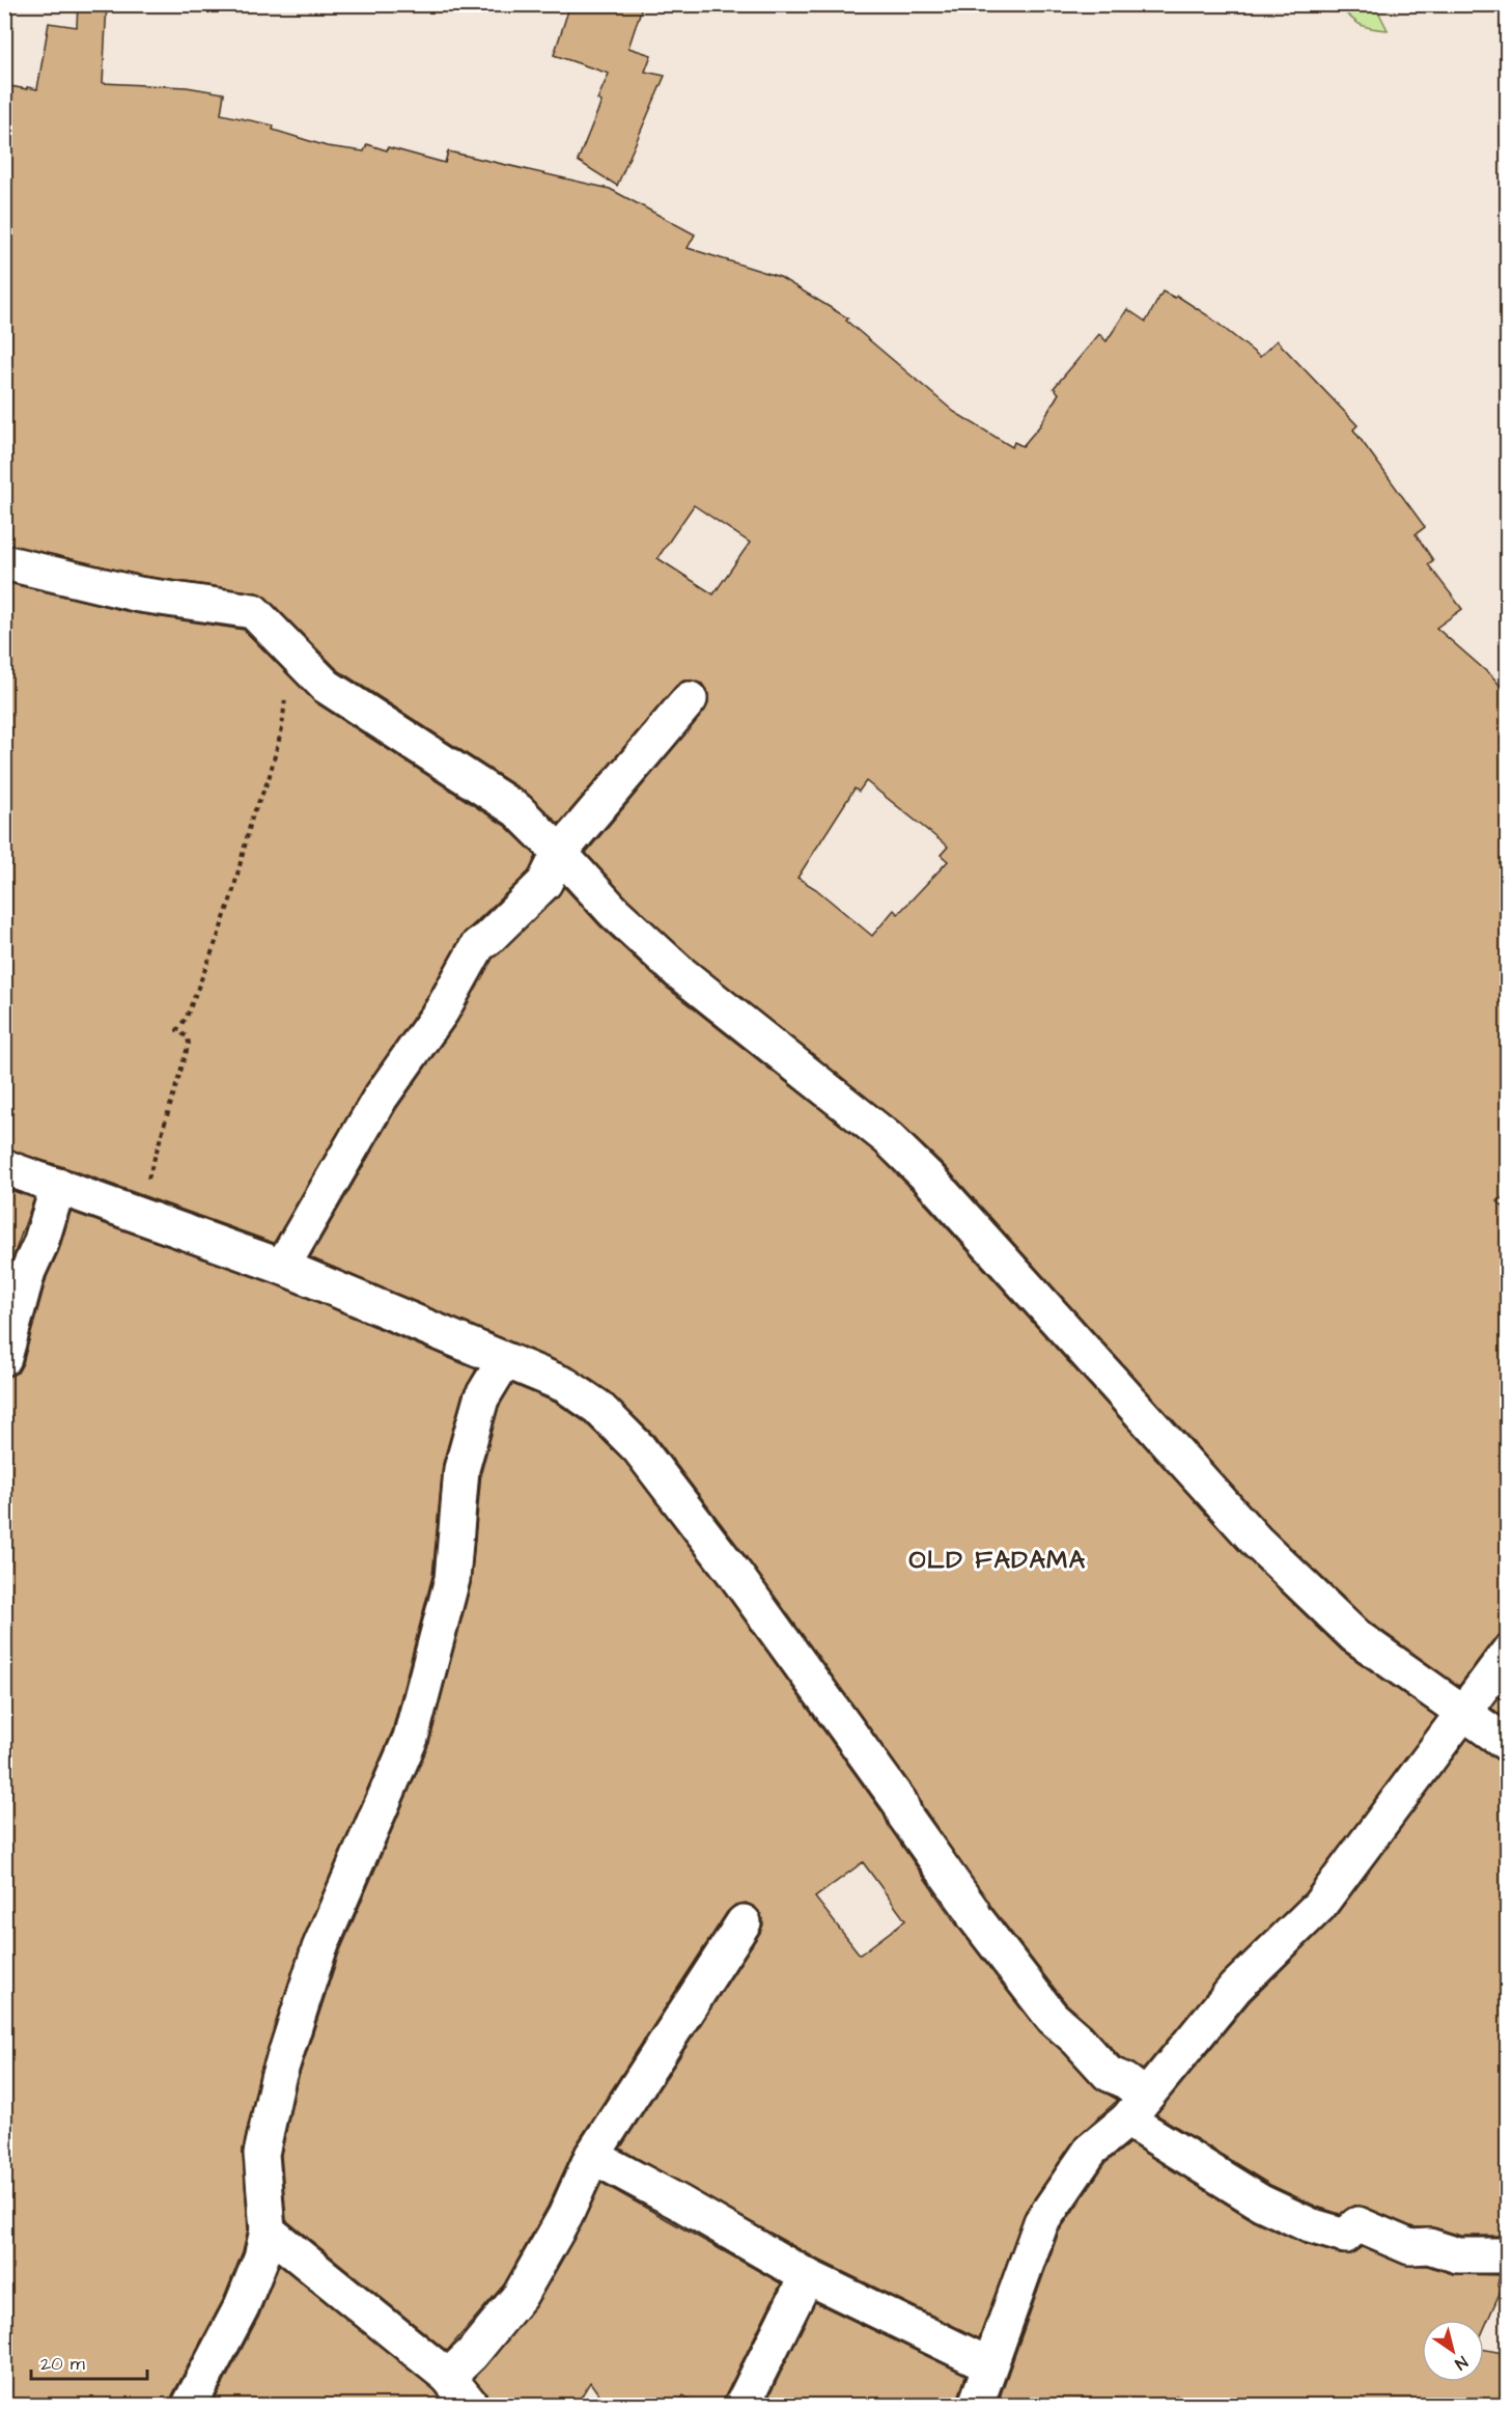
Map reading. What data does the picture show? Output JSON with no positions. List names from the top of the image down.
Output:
{
  "districts": ["OLD FADAMA"],
  "scale_bar": "20 m",
  "north": "bottom right"
}
